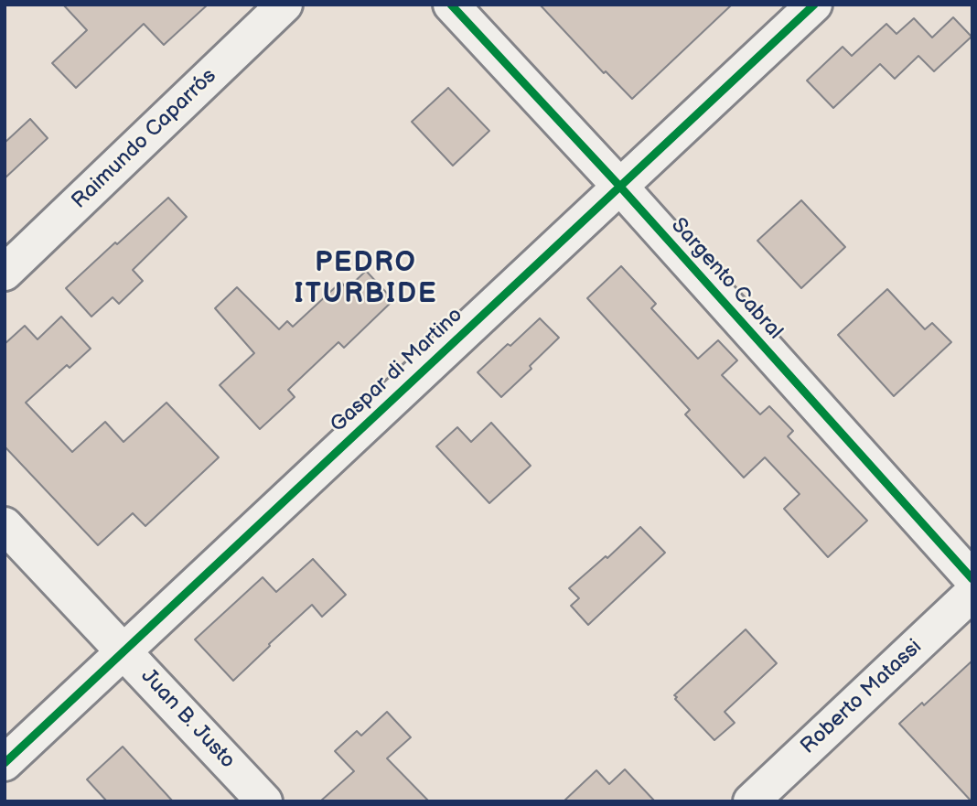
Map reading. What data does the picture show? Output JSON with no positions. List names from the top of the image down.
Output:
{
  "streets": {
    "street": [
      "Raimundo Caparrós",
      "Sargento Cabral",
      "Gaspar di Martino",
      "Roberto Matassi",
      "Juan B. Justo"
    ]
  },
  "crossings": [
    ["Sargento Cabral", "Gaspar di Martino"],
    ["Gaspar di Martino", "Juan B. Justo"]
  ],
  "districts": ["PEDRO ITURBIDE"]
}
